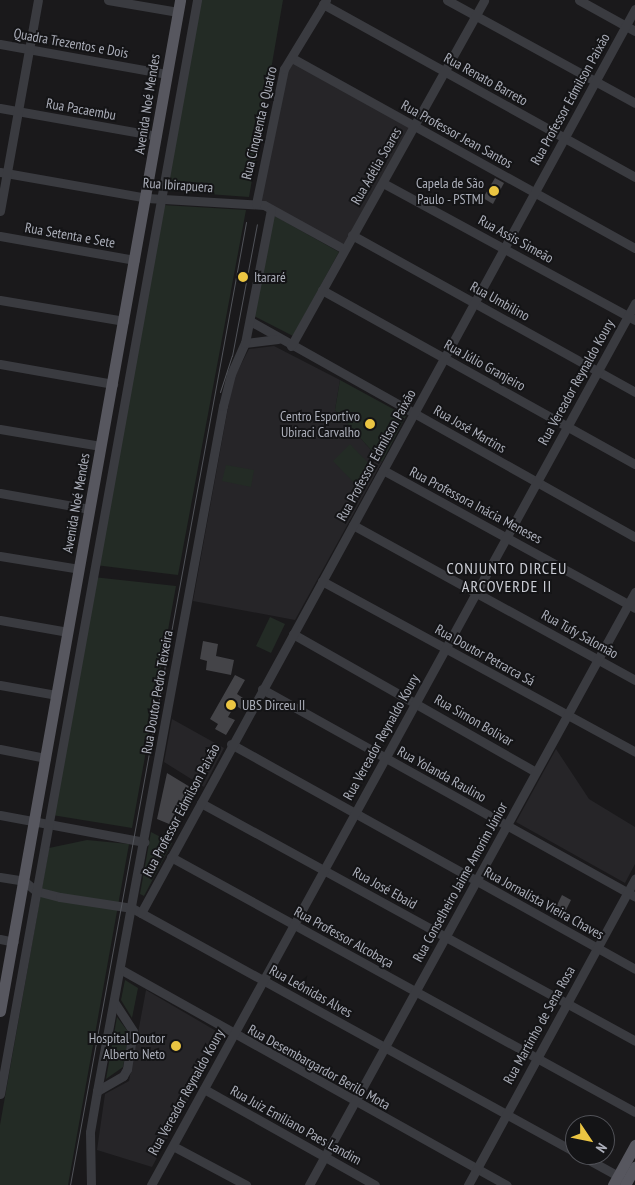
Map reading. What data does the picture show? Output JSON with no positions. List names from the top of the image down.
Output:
{
  "streets": {
    "main road": ["Avenida Noé Mendes"],
    "street": [
      "Quadra Trezentos e Dois",
      "Rua Renato Barreto",
      "Rua Professor Edmilson Paixão",
      "Rua Pacaembu",
      "Rua Cinquenta e Quatro",
      "Rua Professor Jean Santos",
      "Rua Adélia Soares",
      "Rua Ibirapuera",
      "Rua Setenta e Sete",
      "Rua Assis Simeão",
      "Rua Umbilino",
      "Rua Júlio Granjeiro",
      "Rua Vereador Reynaldo Koury",
      "Rua José Martins",
      "Rua Professora Inácia Meneses",
      "Rua Tufy Salomão",
      "Rua Doutor Petrarca Sá",
      "Rua Doutor Pedro Teixeira",
      "Rua Simon Bolivar",
      "Rua Yolanda Raulino",
      "Rua Conselheiro Jaime Amorim Júnior",
      "Rua José Ebaid",
      "Rua Jornalista Vieira Chaves",
      "Rua Professor Alcobaça",
      "Rua Leônidas Alves",
      "Rua Martinho de Sena Rosa",
      "Rua Desembargardor Berilo Mota",
      "Rua Juiz Emiliano Paes Landim"
    ]
  },
  "crossings": [
    ["Quadra Trezentos e Dois", "Avenida Noé Mendes"],
    ["Rua Renato Barreto", "Rua Professor Edmilson Paixão"],
    ["Rua Renato Barreto", "Rua Cinquenta e Quatro"],
    ["Rua Renato Barreto", "Rua Adélia Soares"],
    ["Rua Professor Edmilson Paixão", "Rua Professor Jean Santos"],
    ["Rua Professor Edmilson Paixão", "Rua Assis Simeão"],
    ["Rua Professor Edmilson Paixão", "Rua Umbilino"],
    ["Rua Professor Edmilson Paixão", "Rua Júlio Granjeiro"],
    ["Rua Professor Edmilson Paixão", "Rua José Martins"],
    ["Rua Professor Edmilson Paixão", "Rua Professora Inácia Meneses"],
    ["Rua Professor Edmilson Paixão", "Rua Tufy Salomão"],
    ["Rua Professor Edmilson Paixão", "Rua Doutor Petrarca Sá"],
    ["Rua Professor Edmilson Paixão", "Rua Simon Bolivar"],
    ["Rua Professor Edmilson Paixão", "Rua Yolanda Raulino"],
    ["Rua Professor Edmilson Paixão", "Rua José Ebaid"],
    ["Rua Professor Edmilson Paixão", "Rua Jornalista Vieira Chaves"],
    ["Rua Professor Edmilson Paixão", "Rua Professor Alcobaça"],
    ["Rua Professor Edmilson Paixão", "Rua Leônidas Alves"],
    ["Avenida Noé Mendes", "Rua Pacaembu"],
    ["Avenida Noé Mendes", "Rua Ibirapuera"],
    ["Avenida Noé Mendes", "Rua Setenta e Sete"],
    ["Avenida Noé Mendes", "Rua Leônidas Alves"],
    ["Rua Cinquenta e Quatro", "Rua Professor Jean Santos"],
    ["Rua Cinquenta e Quatro", "Rua Ibirapuera"],
    ["Rua Professor Jean Santos", "Rua Adélia Soares"],
    ["Rua Adélia Soares", "Rua Ibirapuera"],
    ["Rua Adélia Soares", "Rua Assis Simeão"],
    ["Rua Adélia Soares", "Rua Umbilino"],
    ["Rua Adélia Soares", "Rua Júlio Granjeiro"],
    ["Rua Adélia Soares", "Rua José Martins"],
    ["Rua Ibirapuera", "Rua Doutor Pedro Teixeira"],
    ["Rua Assis Simeão", "Rua Vereador Reynaldo Koury"],
    ["Rua Umbilino", "Rua Vereador Reynaldo Koury"],
    ["Rua Júlio Granjeiro", "Rua Vereador Reynaldo Koury"],
    ["Rua Vereador Reynaldo Koury", "Rua José Martins"],
    ["Rua Vereador Reynaldo Koury", "Rua Professora Inácia Meneses"],
    ["Rua Vereador Reynaldo Koury", "Rua Tufy Salomão"],
    ["Rua Vereador Reynaldo Koury", "Rua Doutor Petrarca Sá"],
    ["Rua Vereador Reynaldo Koury", "Rua Simon Bolivar"],
    ["Rua Vereador Reynaldo Koury", "Rua Yolanda Raulino"],
    ["Rua Vereador Reynaldo Koury", "Rua José Ebaid"],
    ["Rua Vereador Reynaldo Koury", "Rua Jornalista Vieira Chaves"],
    ["Rua Vereador Reynaldo Koury", "Rua Professor Alcobaça"],
    ["Rua Vereador Reynaldo Koury", "Rua Leônidas Alves"],
    ["Rua Vereador Reynaldo Koury", "Rua Desembargardor Berilo Mota"],
    ["Rua Vereador Reynaldo Koury", "Rua Juiz Emiliano Paes Landim"],
    ["Rua José Martins", "Rua Doutor Pedro Teixeira"],
    ["Rua Professora Inácia Meneses", "Rua Conselheiro Jaime Amorim Júnior"],
    ["Rua Tufy Salomão", "Rua Conselheiro Jaime Amorim Júnior"],
    ["Rua Doutor Petrarca Sá", "Rua Conselheiro Jaime Amorim Júnior"],
    ["Rua Doutor Pedro Teixeira", "Rua Leônidas Alves"],
    ["Rua Doutor Pedro Teixeira", "Rua Desembargardor Berilo Mota"],
    ["Rua Simon Bolivar", "Rua Conselheiro Jaime Amorim Júnior"],
    ["Rua Yolanda Raulino", "Rua Conselheiro Jaime Amorim Júnior"],
    ["Rua Yolanda Raulino", "Rua Martinho de Sena Rosa"],
    ["Rua Conselheiro Jaime Amorim Júnior", "Rua José Ebaid"],
    ["Rua Conselheiro Jaime Amorim Júnior", "Rua Jornalista Vieira Chaves"],
    ["Rua Conselheiro Jaime Amorim Júnior", "Rua Professor Alcobaça"],
    ["Rua Conselheiro Jaime Amorim Júnior", "Rua Leônidas Alves"],
    ["Rua Conselheiro Jaime Amorim Júnior", "Rua Desembargardor Berilo Mota"],
    ["Rua Conselheiro Jaime Amorim Júnior", "Rua Juiz Emiliano Paes Landim"],
    ["Rua José Ebaid", "Rua Martinho de Sena Rosa"],
    ["Rua Jornalista Vieira Chaves", "Rua Martinho de Sena Rosa"],
    ["Rua Professor Alcobaça", "Rua Martinho de Sena Rosa"],
    ["Rua Leônidas Alves", "Rua Martinho de Sena Rosa"],
    ["Rua Martinho de Sena Rosa", "Rua Desembargardor Berilo Mota"]
  ],
  "districts": ["CONJUNTO DIRCEU ARCOVERDE II"],
  "places": [
    "Capela de São Paulo - PSTMJ",
    "Itararé",
    "Centro Esportivo Ubiraci Carvalho",
    "UBS Dirceu II",
    "Hospital Doutor Alberto Neto"
  ],
  "north": "bottom right"
}
